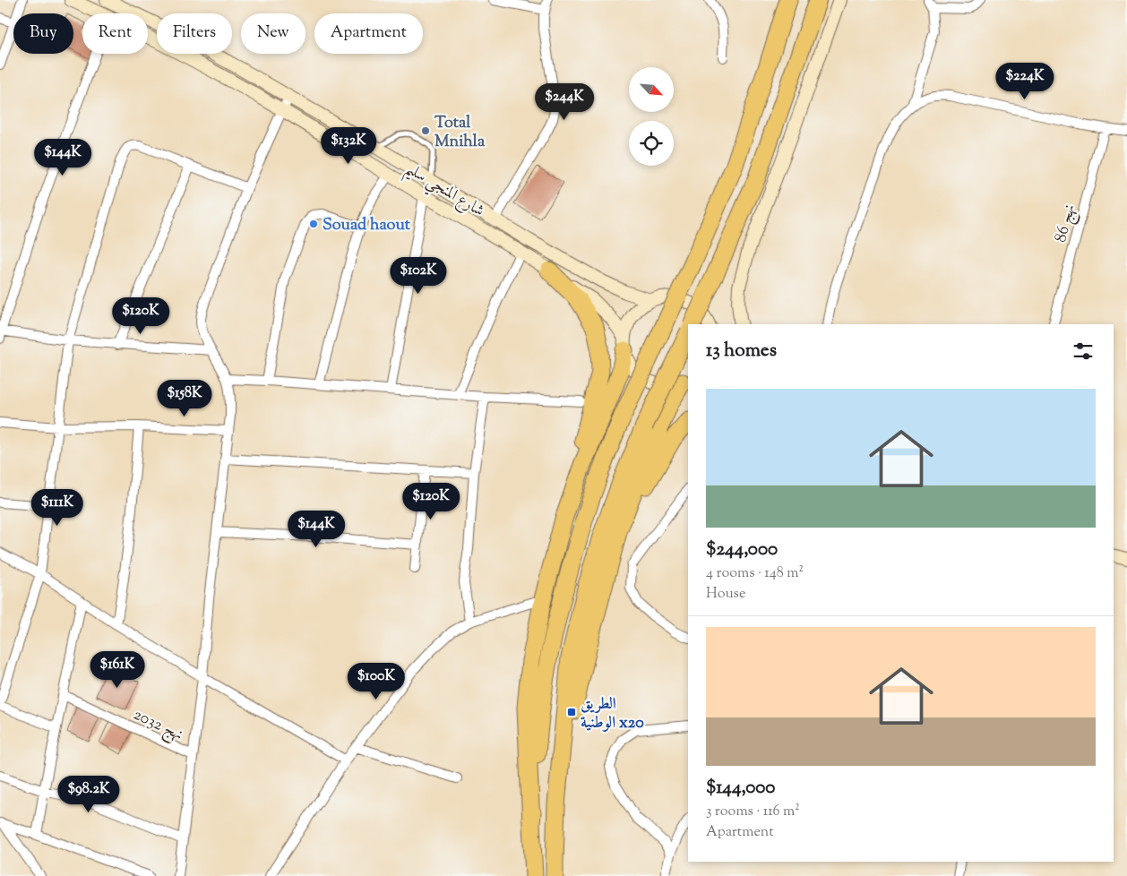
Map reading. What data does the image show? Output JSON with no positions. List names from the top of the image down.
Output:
{
  "streets": {
    "main road": ["شارع المنجي سليم"],
    "street": ["نهج 86", "نهج 2032"]
  },
  "places": {
    "other": ["Total Mnihla", "Souad haout"],
    "transit": ["الطريق الوطنية x20"]
  },
  "north": "bottom right",
  "page": {
    "chip": [
      "Buy",
      "Rent",
      "Filters",
      "New",
      "Apartment"
    ],
    "price": [
      "$224K",
      "$244K",
      "$132K",
      "$144K",
      "$102K",
      "$120K",
      "$158K",
      "$120K",
      "$111K",
      "$144K",
      "$161K",
      "$100K",
      "$98.2K"
    ],
    "heading": "13 homes",
    "list": [
      {
        "name": "$244,000",
        "note": "4 rooms · 148 m² · House"
      },
      {
        "name": "$144,000",
        "note": "3 rooms · 116 m² · Apartment"
      }
    ]
  }
}
